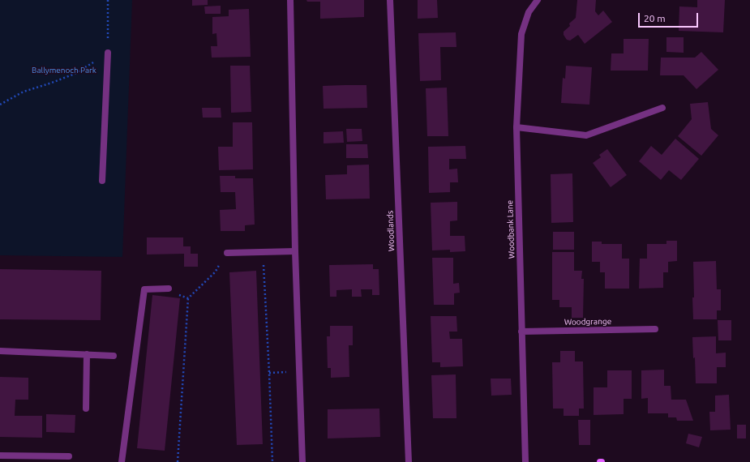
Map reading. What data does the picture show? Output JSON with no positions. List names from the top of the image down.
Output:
{
  "streets": {
    "street": ["Woodbank Lane", "Woodlands", "Woodgrange"]
  },
  "crossings": [
    ["Woodbank Lane", "Woodgrange"]
  ],
  "parks": ["Ballymenoch Park"],
  "scale_bar": "20 m"
}
